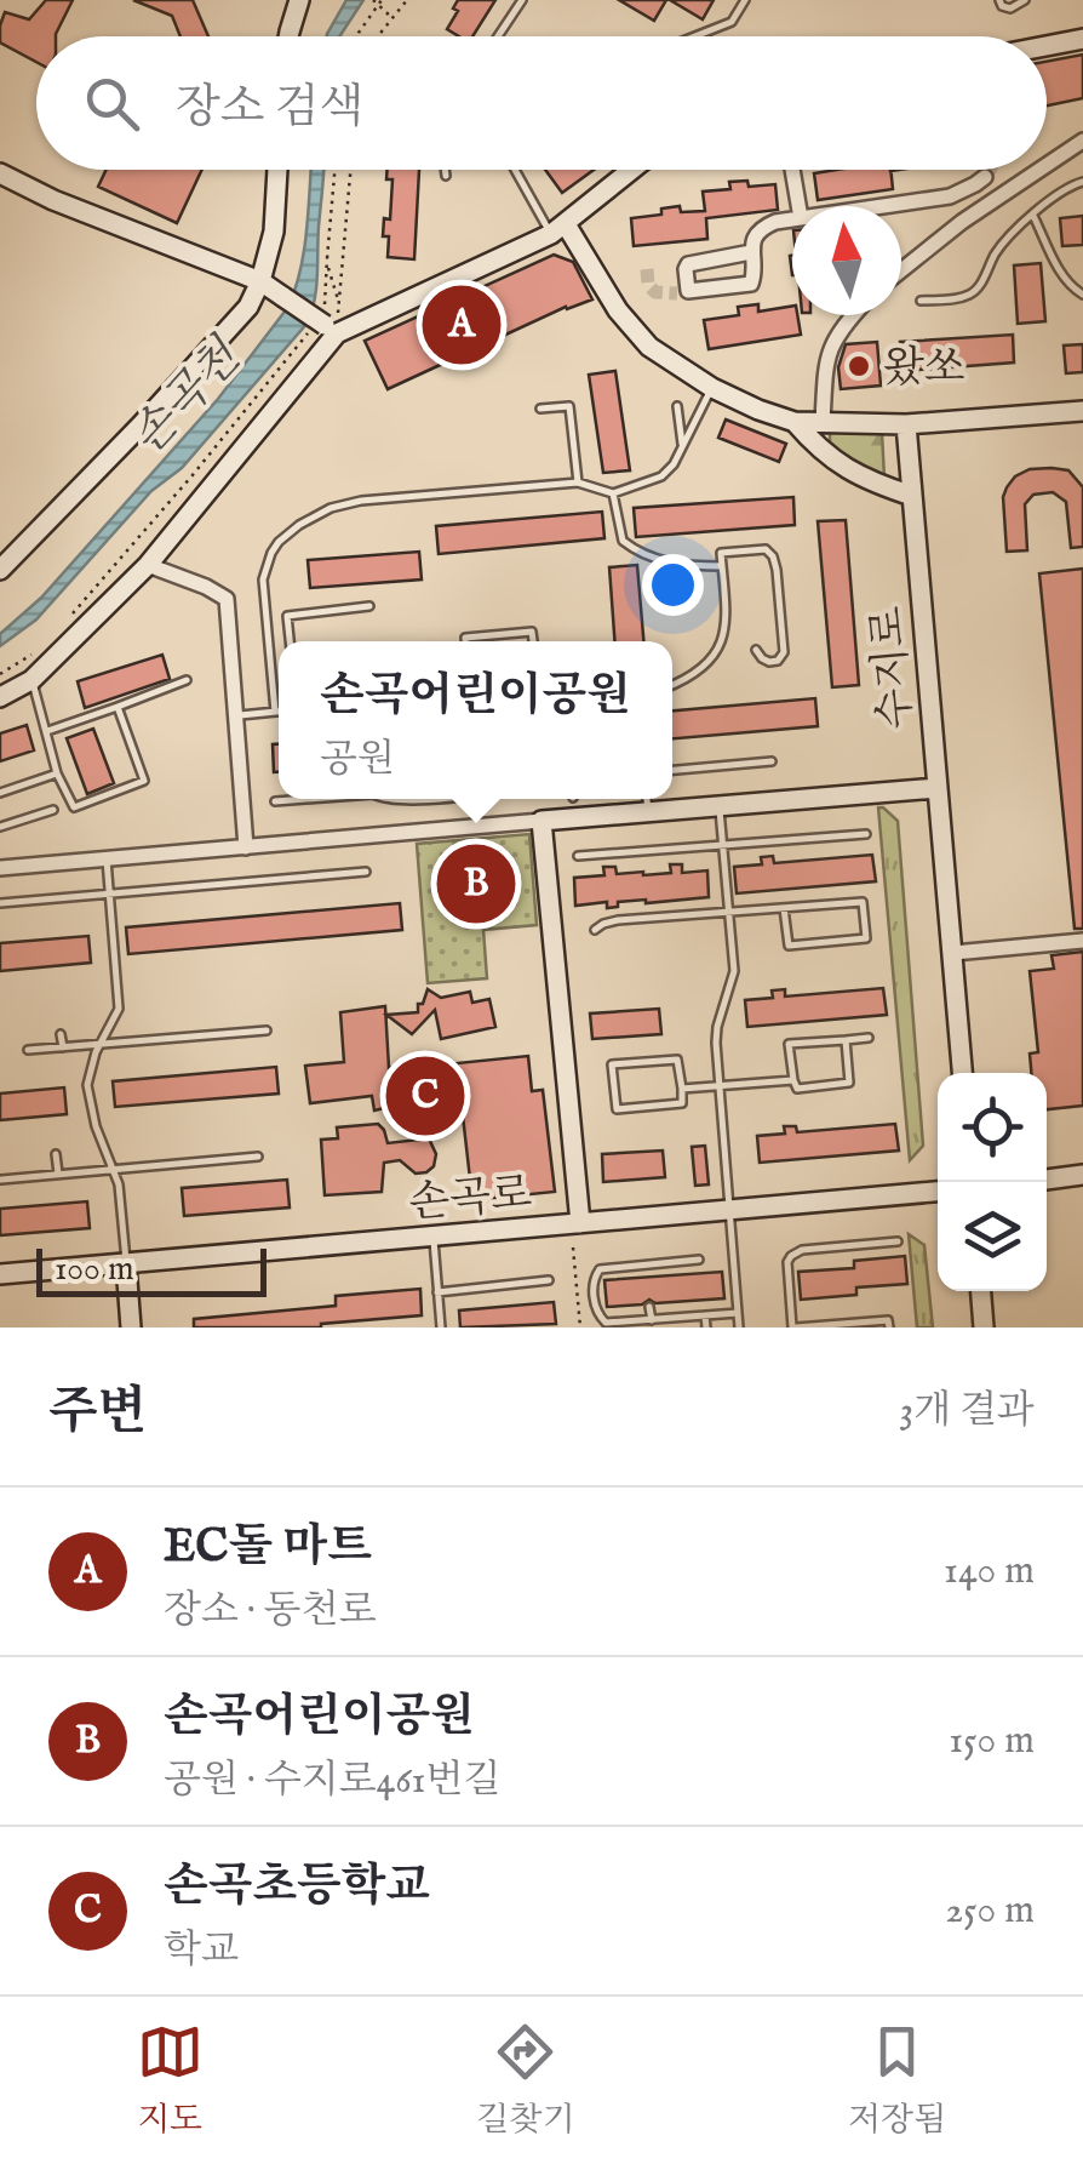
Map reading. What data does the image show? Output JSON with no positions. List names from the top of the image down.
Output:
{
  "streets": {
    "street": ["수지로", "손곡로"]
  },
  "water": ["손곡천"],
  "places": ["왔쏘"],
  "scale_bar": "100 m",
  "north": "top",
  "page": {
    "search": "장소 검색",
    "pins": ["A", "B", "C"],
    "popup": ["손곡어린이공원", "공원"],
    "scale": "100 m",
    "heading": ["주변", "3개 결과"],
    "list": [
      {
        "mark": "A",
        "name": "EC돌 마트",
        "note": "장소 · 동천로",
        "value": "140 m"
      },
      {
        "mark": "B",
        "name": "손곡어린이공원",
        "note": "공원 · 수지로461번길",
        "value": "150 m"
      },
      {
        "mark": "C",
        "name": "손곡초등학교",
        "note": "학교",
        "value": "250 m"
      }
    ],
    "nav": ["지도", "길찾기", "저장됨"]
  }
}
